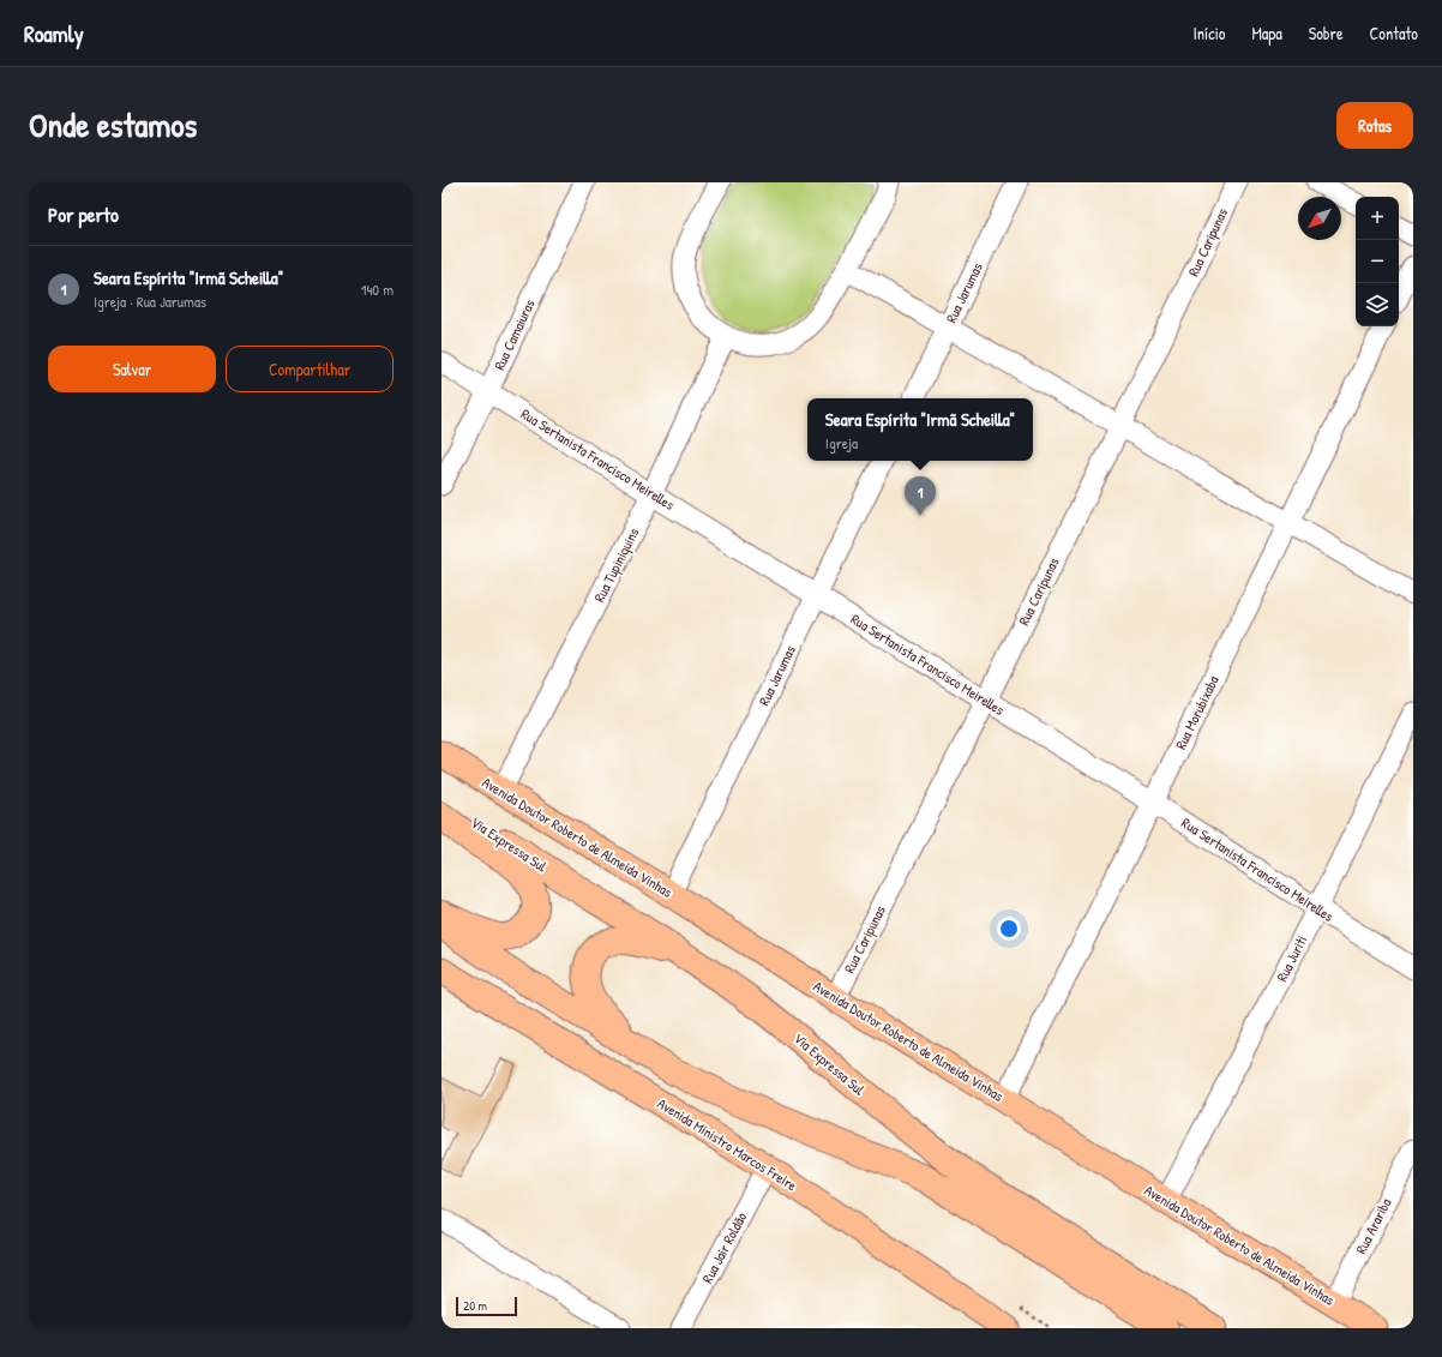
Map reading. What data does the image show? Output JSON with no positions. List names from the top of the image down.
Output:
{
  "streets": {
    "highway": ["Via Expressa Sul"],
    "main road": ["Avenida Doutor Roberto de Almeida Vinhas", "Avenida Ministro Marcos Freire"],
    "street": [
      "Rua Caripunas",
      "Rua Jarumas",
      "Rua Camaiuras",
      "Rua Sertanista Francisco Meirelles",
      "Rua Tupiniquins",
      "Rua Morubixaba",
      "Rua Juriti",
      "Rua Arariba",
      "Rua Jair Roldão"
    ]
  },
  "crossings": [
    ["Rua Caripunas", "Rua Sertanista Francisco Meirelles"],
    ["Rua Caripunas", "Avenida Doutor Roberto de Almeida Vinhas"],
    ["Rua Jarumas", "Rua Sertanista Francisco Meirelles"],
    ["Rua Jarumas", "Avenida Doutor Roberto de Almeida Vinhas"],
    ["Rua Camaiuras", "Rua Sertanista Francisco Meirelles"],
    ["Rua Sertanista Francisco Meirelles", "Rua Tupiniquins"],
    ["Rua Sertanista Francisco Meirelles", "Rua Morubixaba"],
    ["Rua Sertanista Francisco Meirelles", "Rua Juriti"],
    ["Rua Tupiniquins", "Avenida Doutor Roberto de Almeida Vinhas"],
    ["Rua Morubixaba", "Avenida Doutor Roberto de Almeida Vinhas"],
    ["Avenida Doutor Roberto de Almeida Vinhas", "Rua Juriti"],
    ["Avenida Doutor Roberto de Almeida Vinhas", "Rua Arariba"],
    ["Avenida Ministro Marcos Freire", "Rua Jair Roldão"]
  ],
  "scale_bar": "20 m",
  "north": "bottom left",
  "page": {
    "header": "Roamly",
    "nav": [
      "Início",
      "Mapa",
      "Sobre",
      "Contato"
    ],
    "title": "Onde estamos",
    "buttons": [
      "Rotas",
      ["Salvar", "Compartilhar"]
    ],
    "heading": "Por perto",
    "map_buttons": ["+", "−"],
    "list": [
      {
        "mark": "1",
        "name": "Seara Espírita \"Irmã Scheilla\"",
        "note": "Igreja · Rua Jarumas",
        "value": "140 m"
      }
    ],
    "popup": ["Seara Espírita \"Irmã Scheilla\"", "Igreja"],
    "pins": "1",
    "scale": "20 m"
  }
}
